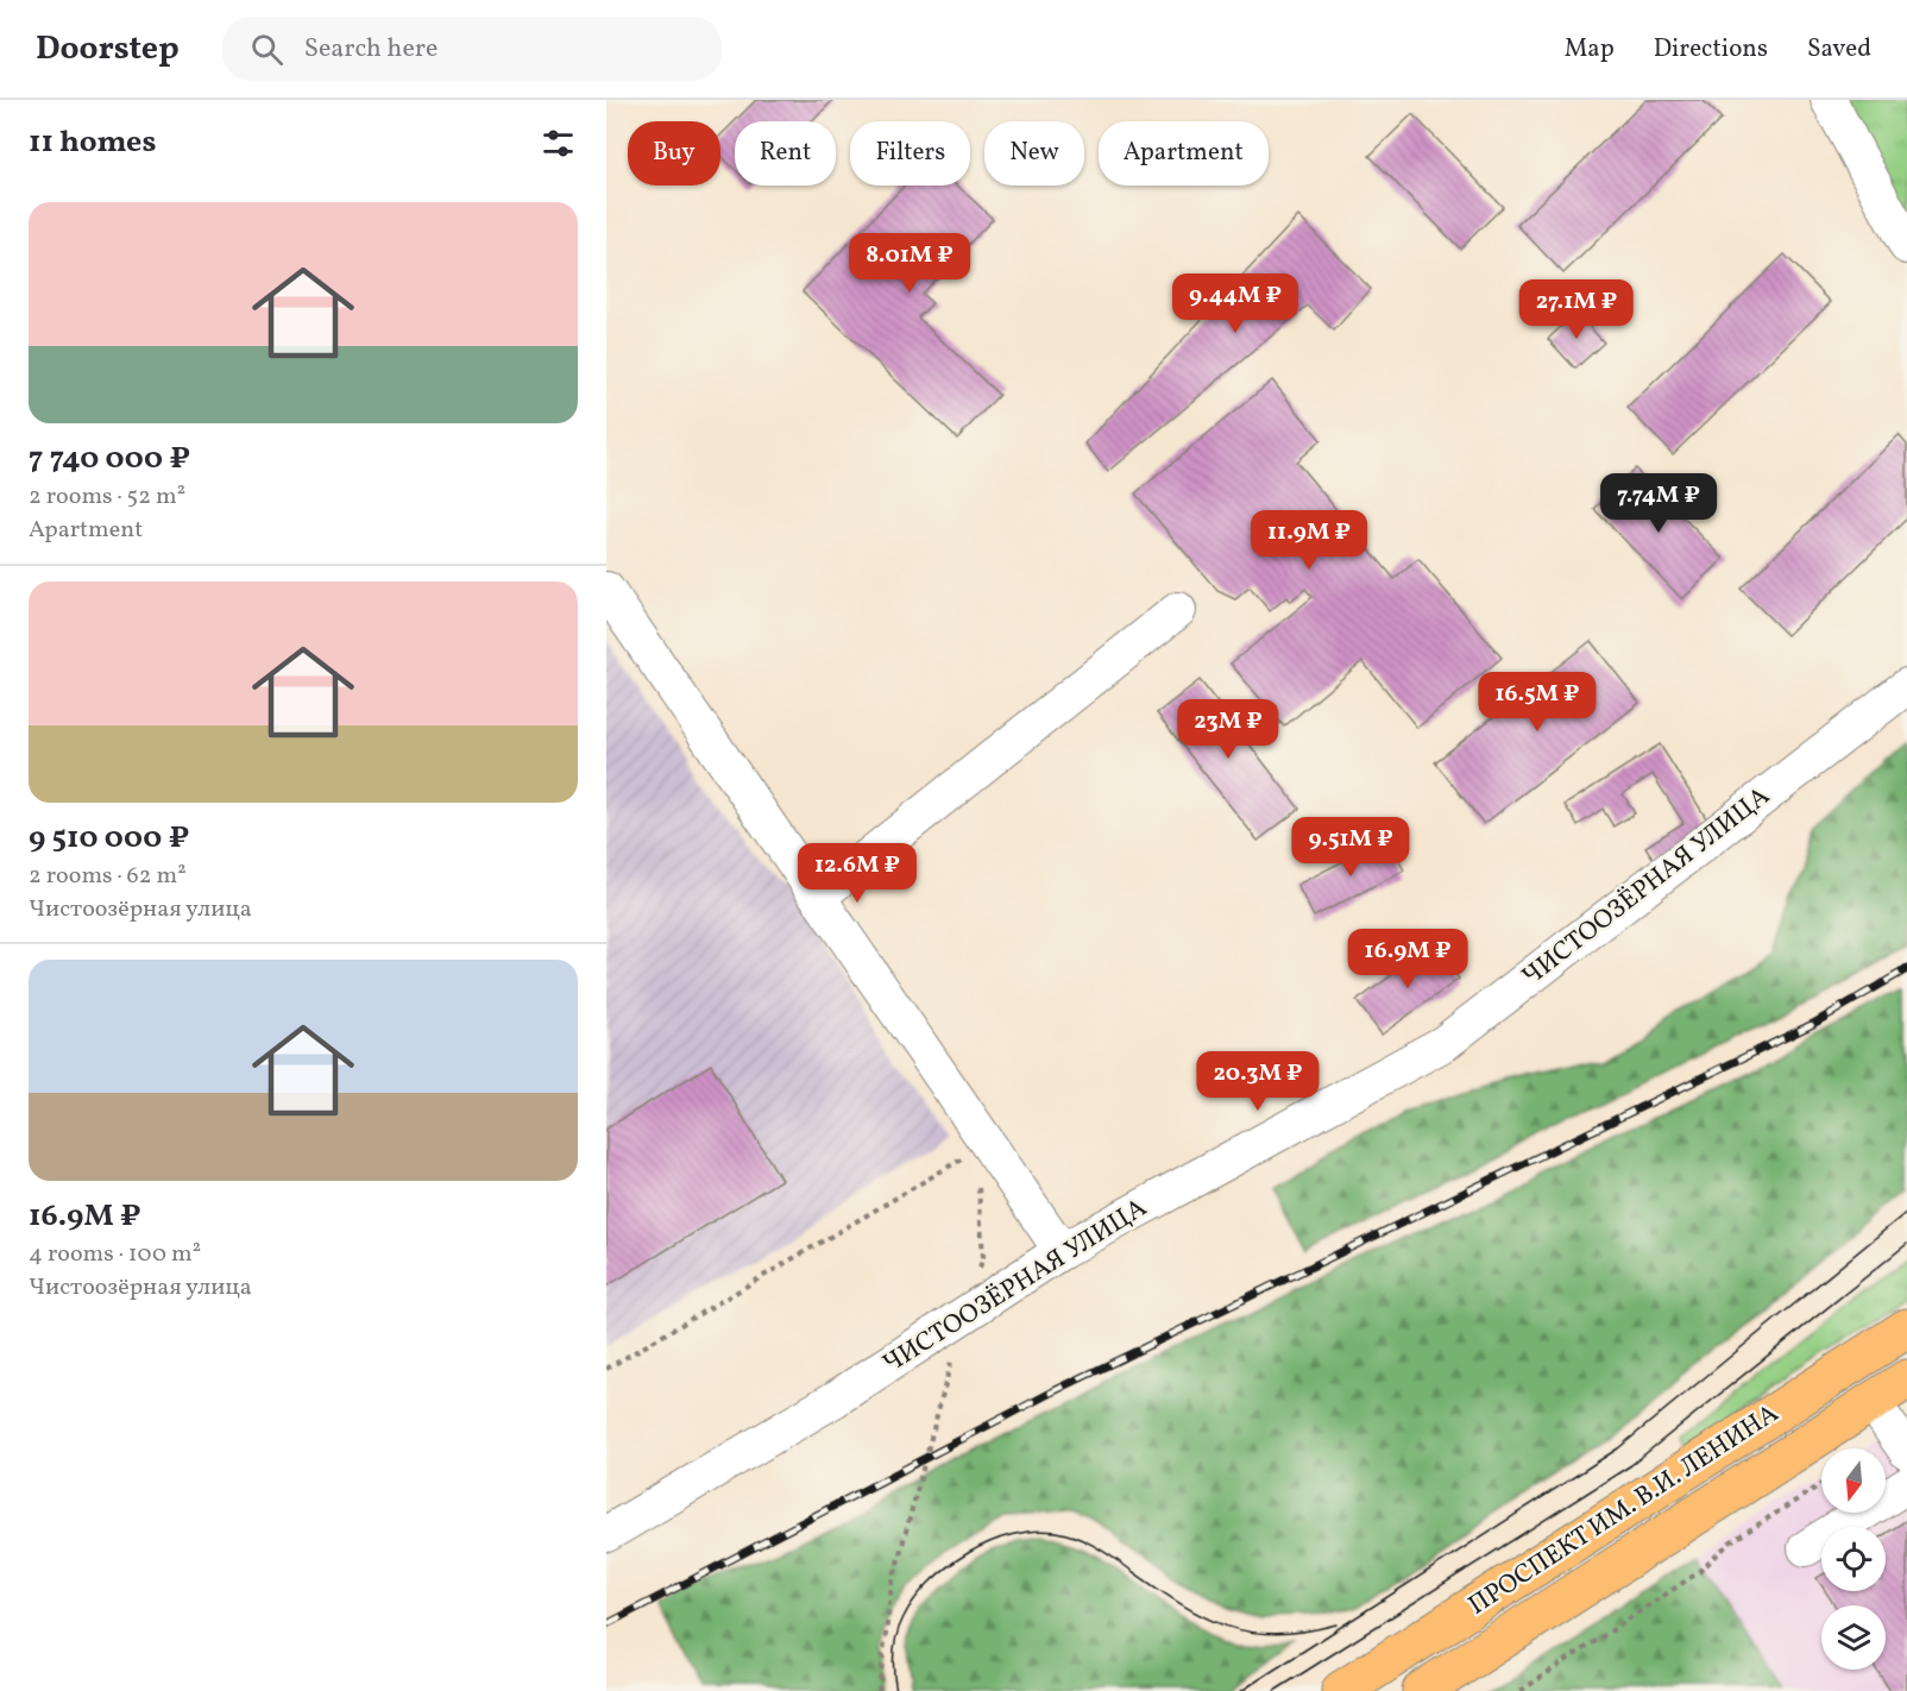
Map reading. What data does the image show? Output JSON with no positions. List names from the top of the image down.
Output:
{
  "streets": {
    "main road": ["ПРОСПЕКТ ИМ. В.И. ЛЕНИНА"],
    "street": ["ЧИСТООЗЁРНАЯ УЛИЦА"]
  },
  "north": "bottom",
  "page": {
    "header": "Doorstep",
    "search": "Search here",
    "nav": ["Map", "Directions", "Saved"],
    "heading": "11 homes",
    "chip": [
      "Buy",
      "Rent",
      "Filters",
      "New",
      "Apartment"
    ],
    "list": [
      {
        "name": "7 740 000 ₽",
        "note": "2 rooms · 52 m² · Apartment"
      },
      {
        "name": "9 510 000 ₽",
        "note": "2 rooms · 62 m² · Чистоозёрная улица"
      },
      {
        "name": "16.9M ₽",
        "note": "4 rooms · 100 m² · Чистоозёрная улица"
      }
    ],
    "price": [
      "8.01M ₽",
      "9.44M ₽",
      "27.1M ₽",
      "7.74M ₽",
      "11.9M ₽",
      "16.5M ₽",
      "23M ₽",
      "9.51M ₽",
      "12.6M ₽",
      "16.9M ₽",
      "20.3M ₽"
    ]
  }
}
